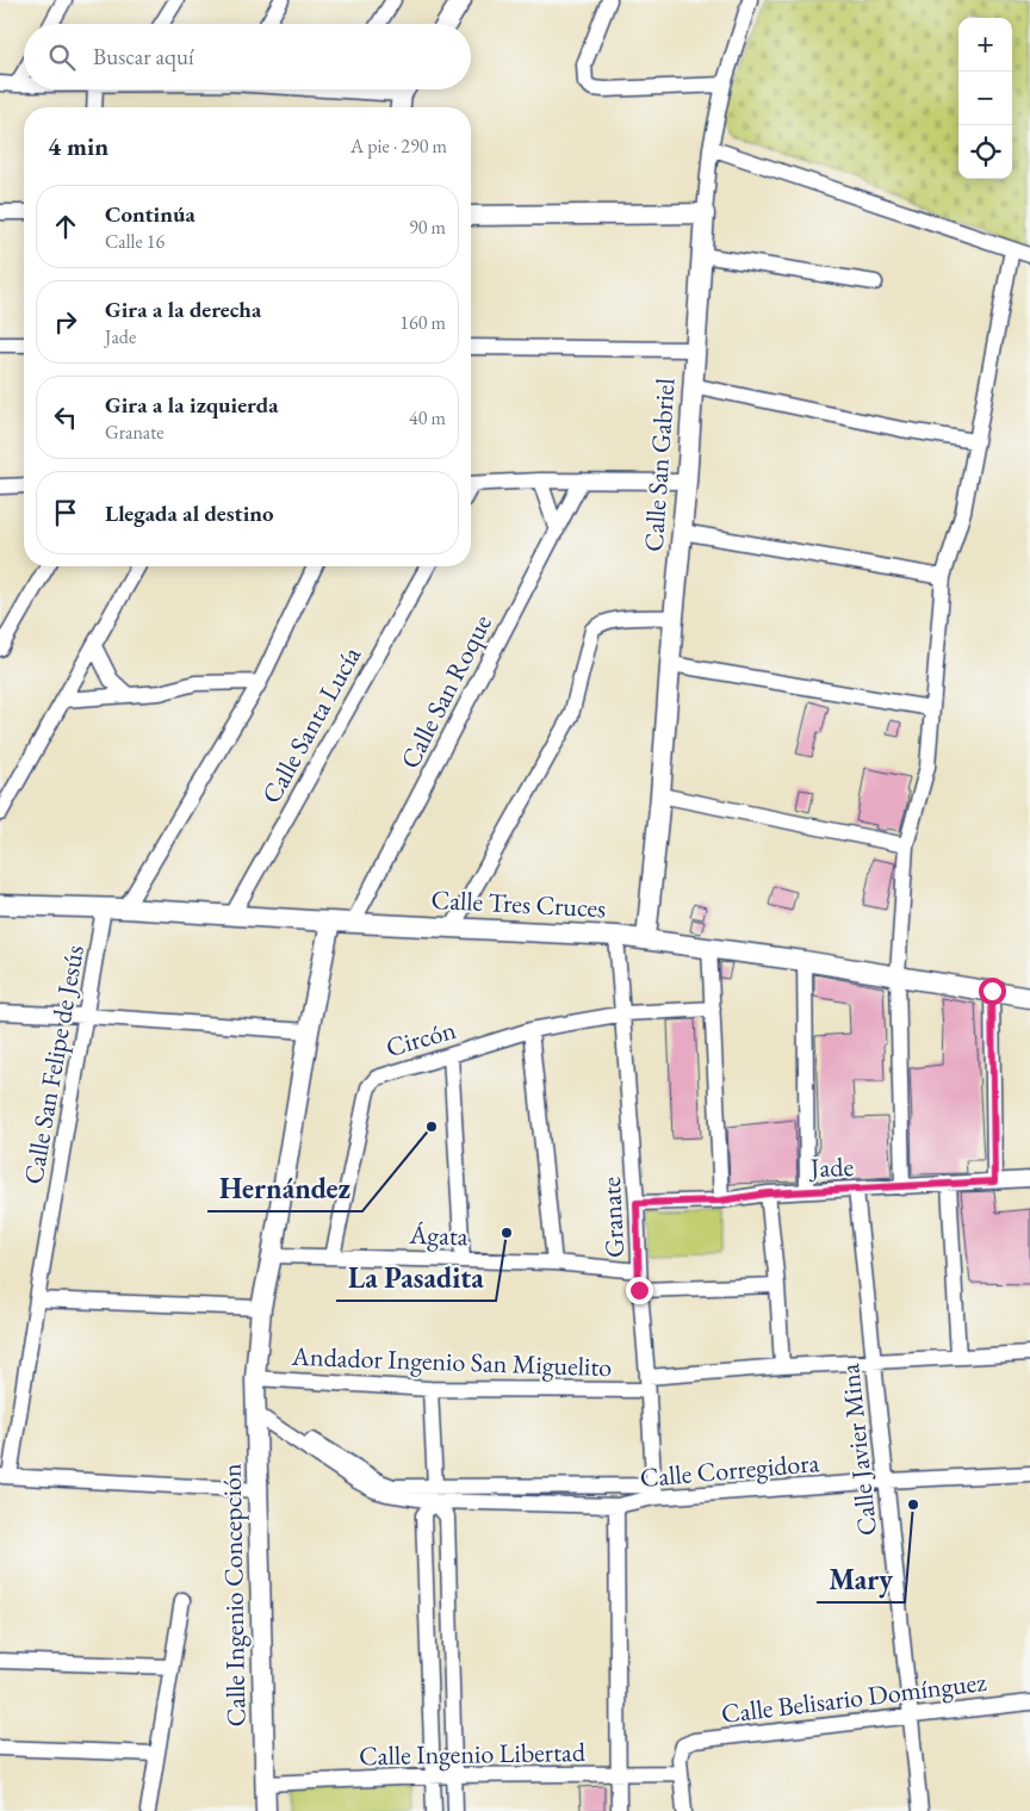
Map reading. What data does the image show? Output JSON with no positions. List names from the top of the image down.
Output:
{
  "streets": {
    "street": [
      "Calle San Gabriel",
      "Calle San Roque",
      "Calle Santa Lucía",
      "Calle Tres Cruces",
      "Circón",
      "Calle San Felipe de Jesús",
      "Jade",
      "Granate",
      "Ágata",
      "Andador Ingenio San Miguelito",
      "Calle Javier Mina",
      "Calle Corregidora",
      "Calle Ingenio Concepción",
      "Calle Belisario Domínguez",
      "Calle Ingenio Libertad"
    ]
  },
  "crossings": [
    ["Calle San Gabriel", "Calle Tres Cruces"],
    ["Calle San Roque", "Calle Tres Cruces"],
    ["Calle Santa Lucía", "Calle Tres Cruces"],
    ["Calle Tres Cruces", "Calle San Felipe de Jesús"],
    ["Calle Tres Cruces", "Granate"],
    ["Calle Tres Cruces", "Calle Ingenio Concepción"],
    ["Circón", "Granate"],
    ["Circón", "Ágata"],
    ["Jade", "Granate"],
    ["Jade", "Calle Javier Mina"],
    ["Granate", "Ágata"],
    ["Granate", "Andador Ingenio San Miguelito"],
    ["Granate", "Calle Corregidora"],
    ["Ágata", "Calle Ingenio Concepción"],
    ["Andador Ingenio San Miguelito", "Calle Javier Mina"],
    ["Andador Ingenio San Miguelito", "Calle Ingenio Concepción"],
    ["Calle Javier Mina", "Calle Corregidora"],
    ["Calle Javier Mina", "Calle Belisario Domínguez"],
    ["Calle Ingenio Concepción", "Calle Ingenio Libertad"],
    ["Calle Belisario Domínguez", "Calle Ingenio Libertad"]
  ],
  "places": ["Hernández", "La Pasadita", "Mary"],
  "page": {
    "map_buttons": ["+", "−"],
    "search": "Buscar aquí",
    "heading": ["4 min", "A pie · 290 m"],
    "list": [
      ["Continúa", "Calle 16", "90 m"],
      ["Gira a la derecha", "Jade", "160 m"],
      ["Gira a la izquierda", "Granate", "40 m"],
      "Llegada al destino"
    ]
  }
}
